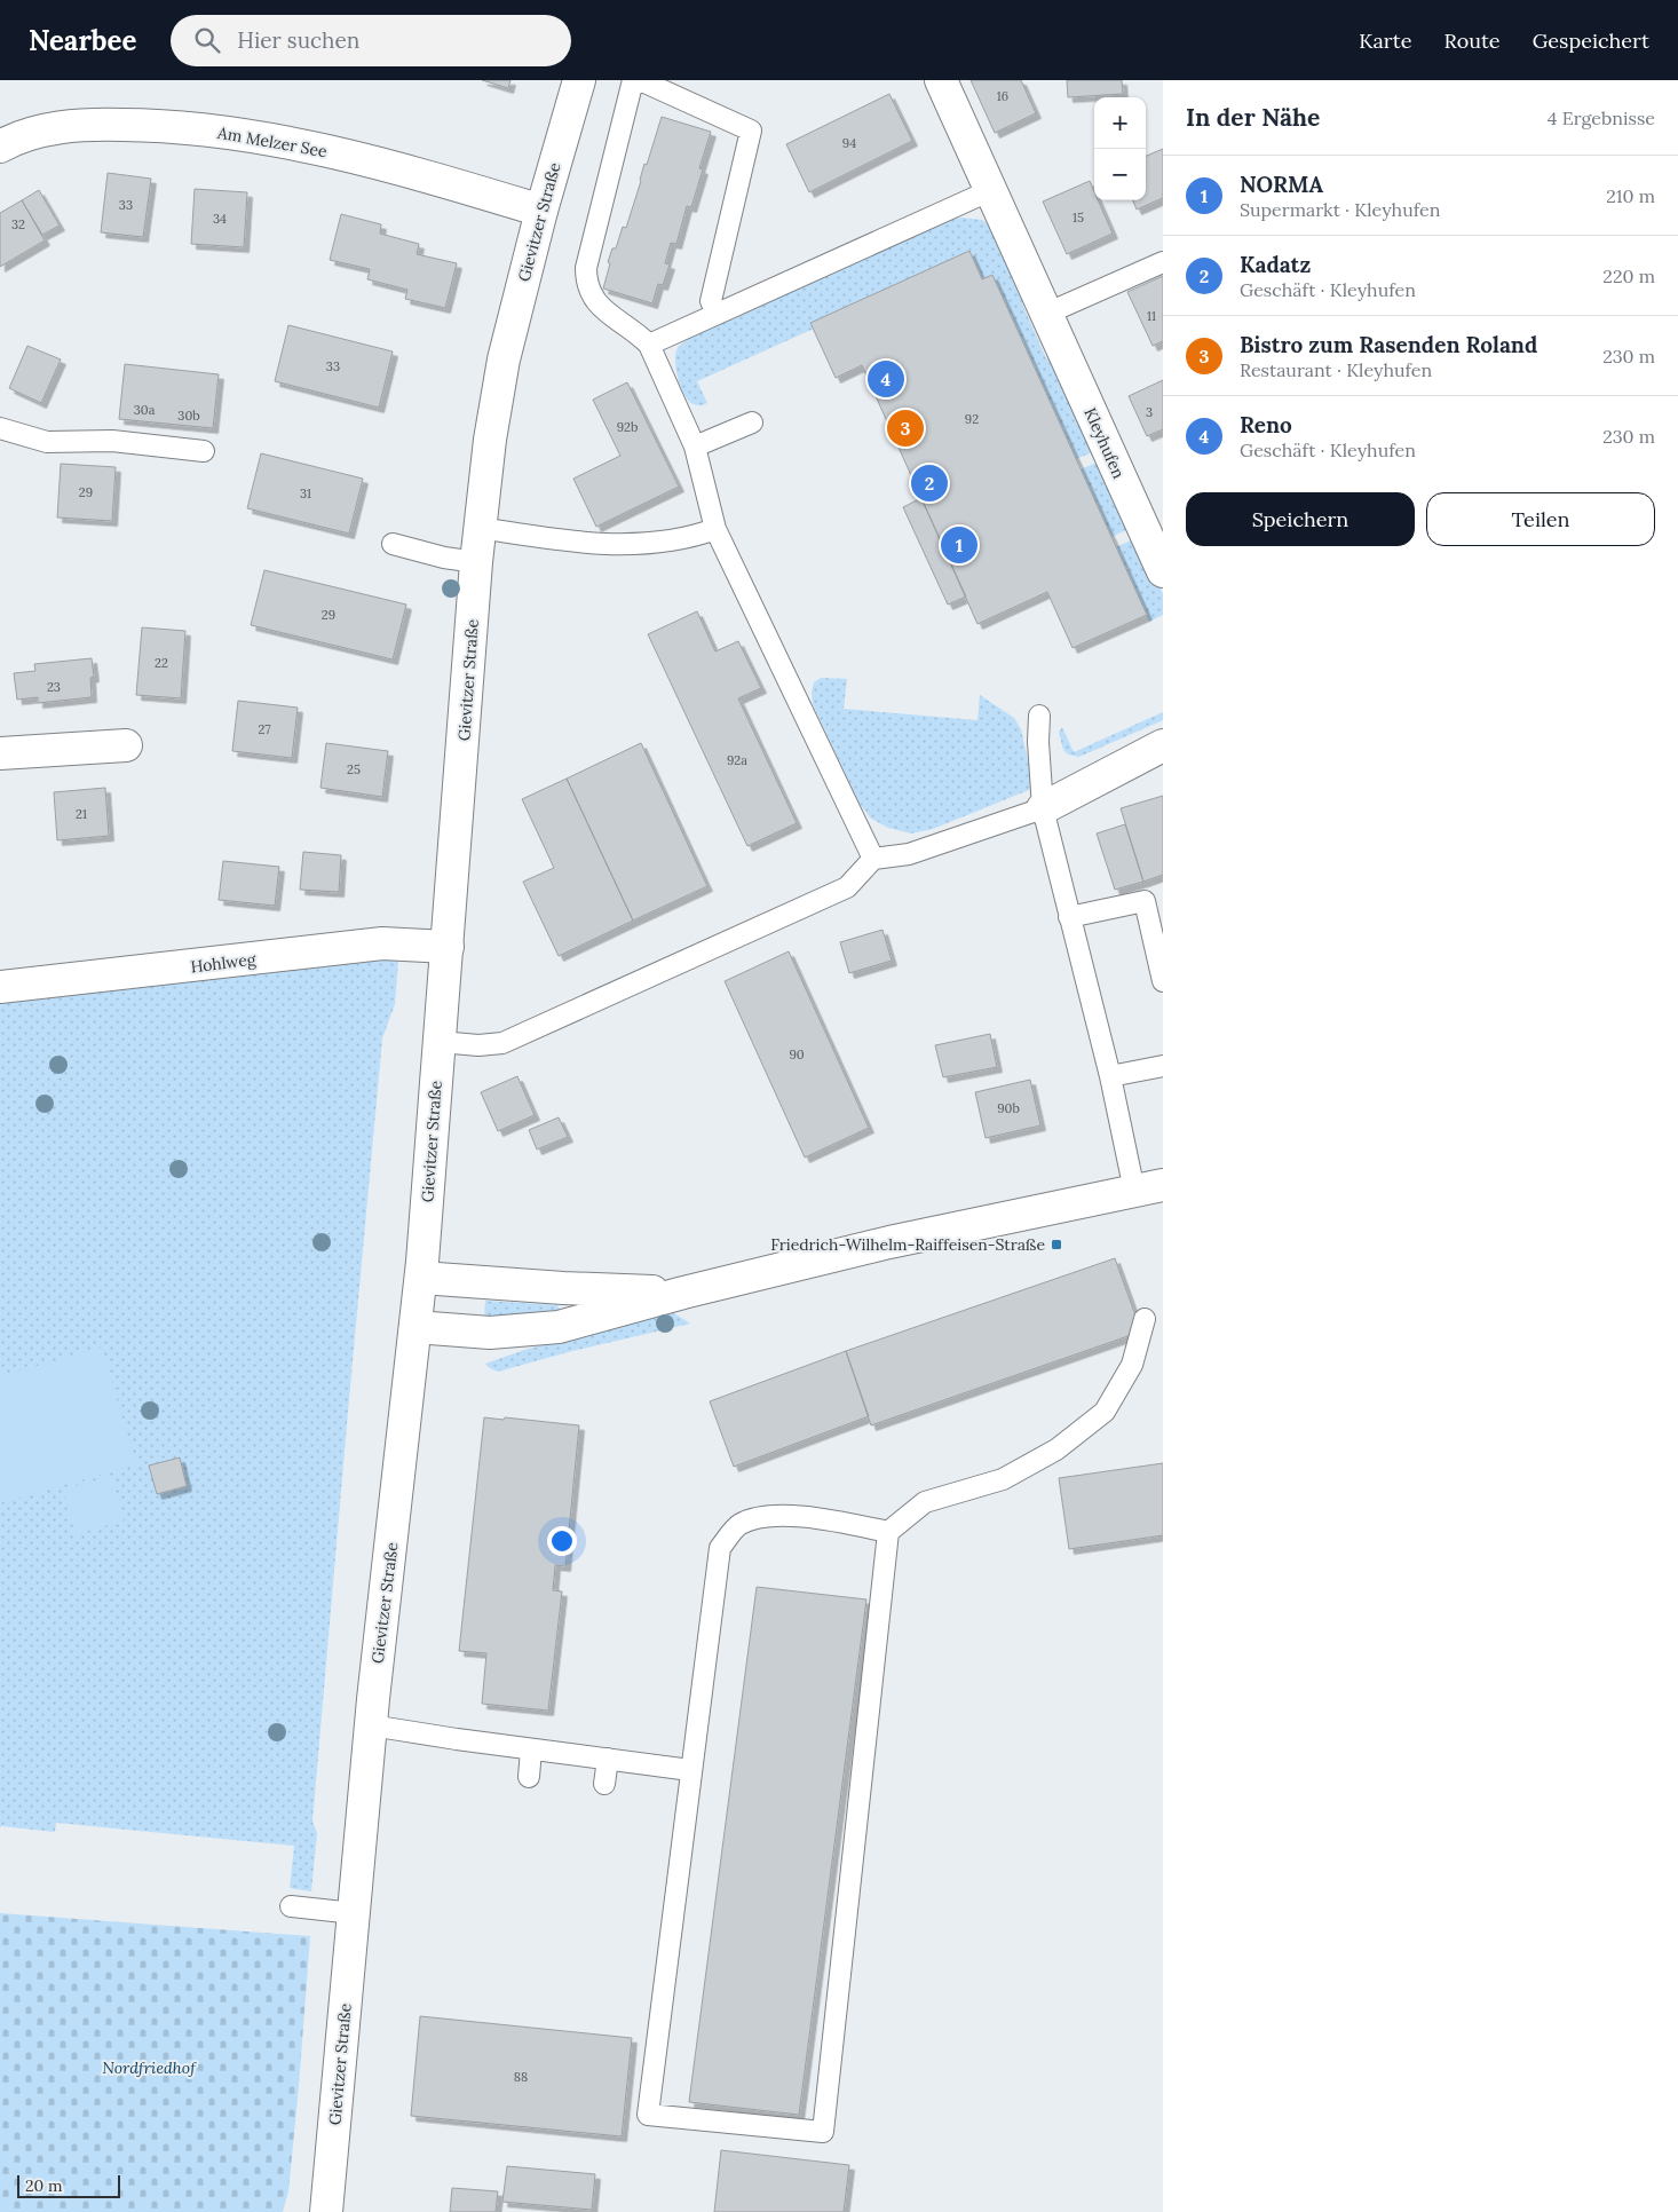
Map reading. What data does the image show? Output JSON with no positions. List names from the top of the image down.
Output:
{
  "streets": {
    "street": [
      "Am Melzer See",
      "Gievitzer Straße",
      "Kleyhufen",
      "Hohlweg"
    ]
  },
  "crossings": [
    ["Am Melzer See", "Gievitzer Straße"],
    ["Gievitzer Straße", "Hohlweg"]
  ],
  "parks": ["Nordfriedhof"],
  "places": {
    "transit": ["Friedrich-Wilhelm-Raiffeisen-Straße"]
  },
  "house_numbers": [
    "16",
    "94",
    "33",
    "15",
    "34",
    "32",
    "11",
    "33",
    "30a",
    "3",
    "30b",
    "92",
    "92b",
    "29",
    "31",
    "29",
    "22",
    "23",
    "27",
    "92a",
    "25",
    "21",
    "90",
    "90b",
    "88"
  ],
  "scale_bar": "20 m",
  "page": {
    "header": "Nearbee",
    "search": "Hier suchen",
    "nav": ["Karte", "Route", "Gespeichert"],
    "heading": ["In der Nähe", "4 Ergebnisse"],
    "map_buttons": ["+", "−"],
    "list": [
      {
        "mark": "1",
        "name": "NORMA",
        "note": "Supermarkt · Kleyhufen",
        "value": "210 m"
      },
      {
        "mark": "2",
        "name": "Kadatz",
        "note": "Geschäft · Kleyhufen",
        "value": "220 m"
      },
      {
        "mark": "3",
        "name": "Bistro zum Rasenden Roland",
        "note": "Restaurant · Kleyhufen",
        "value": "230 m"
      },
      {
        "mark": "4",
        "name": "Reno",
        "note": "Geschäft · Kleyhufen",
        "value": "230 m"
      }
    ],
    "pins": [
      "4",
      "3",
      "2",
      "1"
    ],
    "buttons": ["Speichern", "Teilen"],
    "scale": "20 m"
  }
}
